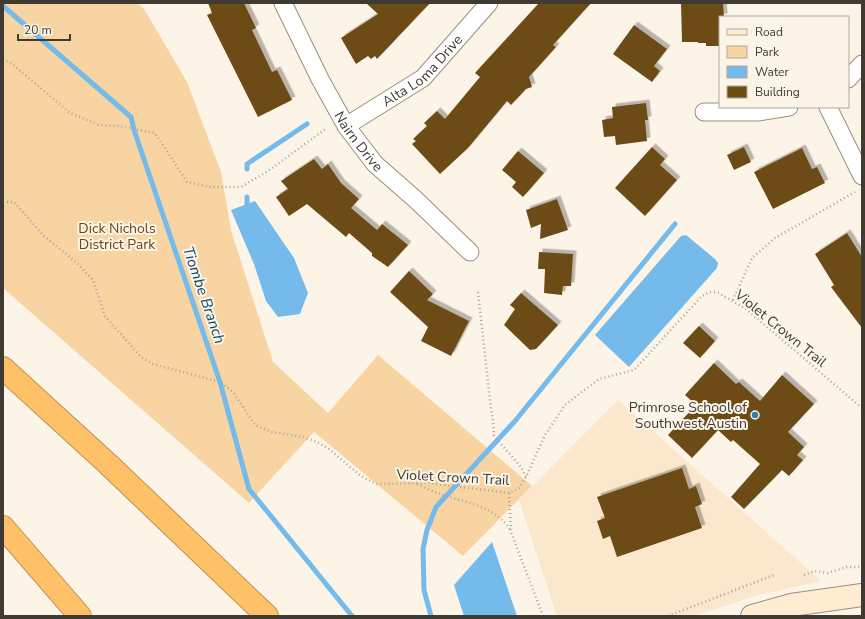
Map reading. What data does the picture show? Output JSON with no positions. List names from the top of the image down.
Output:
{
  "streets": {
    "street": ["Alta Loma Drive", "Nairn Drive"],
    "path": ["Violet Crown Trail"]
  },
  "crossings": [
    ["Alta Loma Drive", "Nairn Drive"]
  ],
  "water": ["Tiombe Branch"],
  "parks": ["Dick Nichols District Park"],
  "places": ["Primrose School of Southwest Austin"],
  "legend": [
    "Road",
    "Park",
    "Water",
    "Building"
  ],
  "scale_bar": "20 m"
}
